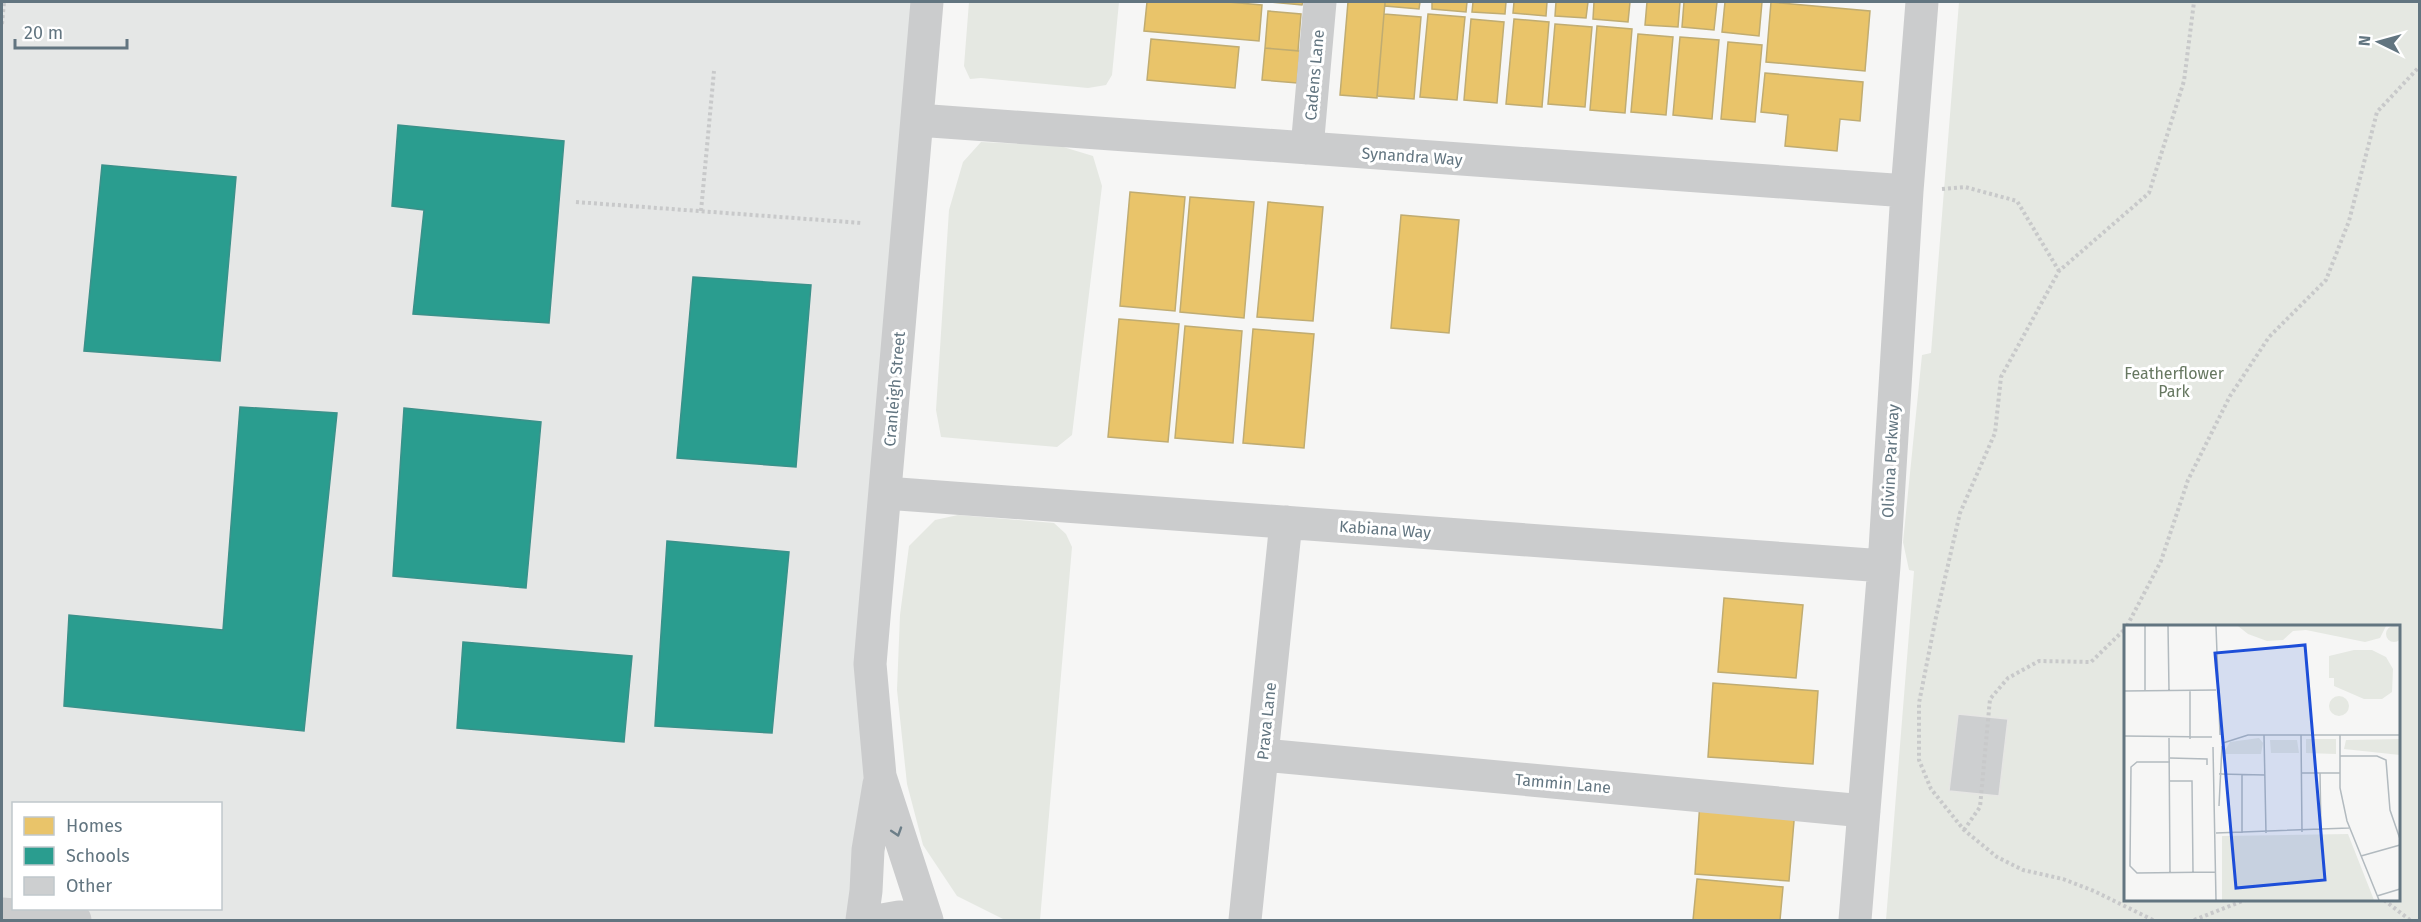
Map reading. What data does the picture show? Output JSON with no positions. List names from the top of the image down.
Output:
{
  "streets": {
    "street": [
      "Cadens Lane",
      "Synandra Way",
      "Cranleigh Street",
      "Olivina Parkway",
      "Kabiana Way",
      "Prava Lane",
      "Tammin Lane"
    ]
  },
  "crossings": [
    ["Cadens Lane", "Synandra Way"],
    ["Synandra Way", "Cranleigh Street"],
    ["Synandra Way", "Olivina Parkway"],
    ["Cranleigh Street", "Kabiana Way"],
    ["Olivina Parkway", "Kabiana Way"],
    ["Olivina Parkway", "Tammin Lane"],
    ["Kabiana Way", "Prava Lane"],
    ["Prava Lane", "Tammin Lane"]
  ],
  "parks": ["Featherflower Park"],
  "legend": ["Homes", "Schools", "Other"],
  "scale_bar": "20 m",
  "north": "left"
}
